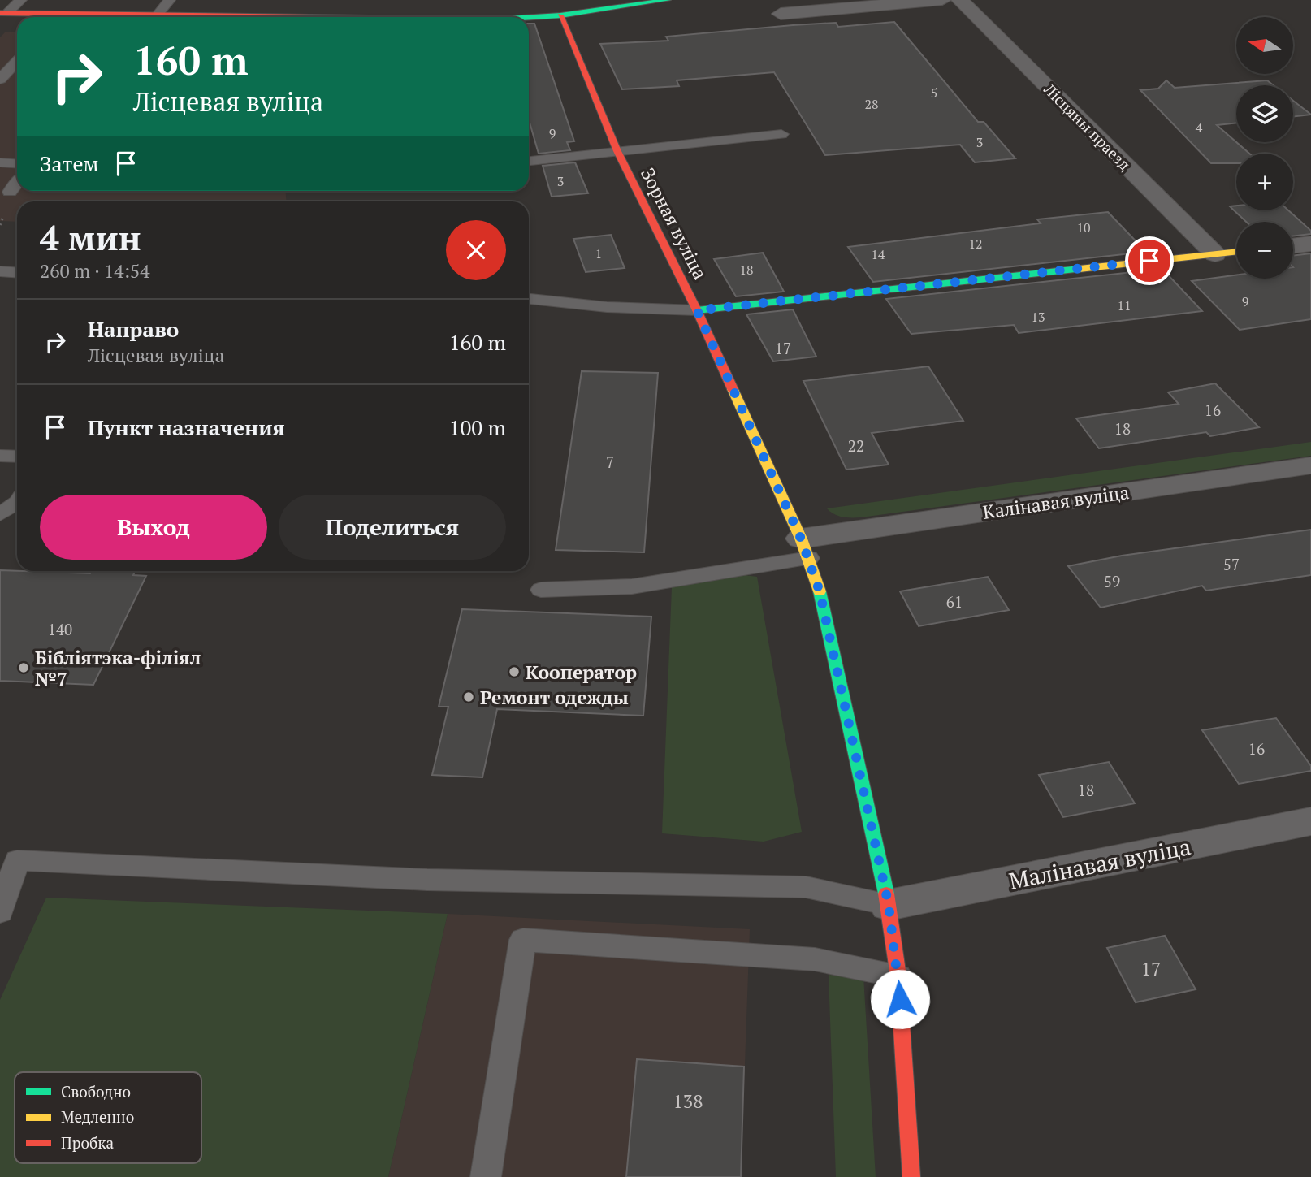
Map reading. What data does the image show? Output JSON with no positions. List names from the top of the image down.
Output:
{
  "streets": {
    "street": [
      "Лісцяны праезд",
      "Зорная вуліца",
      "Калінавая вуліца",
      "Малінавая вуліца"
    ]
  },
  "crossings": [
    ["Зорная вуліца", "Калінавая вуліца"],
    ["Зорная вуліца", "Малінавая вуліца"]
  ],
  "places": ["Бібліятэка-філіял №7", "Кооператор", "Ремонт одежды"],
  "house_numbers": [
    "5",
    "28",
    "4",
    "9",
    "3",
    "3",
    "10",
    "12",
    "1",
    "14",
    "18",
    "9",
    "11",
    "13",
    "17",
    "16",
    "18",
    "22",
    "7",
    "57",
    "59",
    "61",
    "140",
    "16",
    "18",
    "17",
    "138"
  ],
  "legend": ["Свободно", "Медленно", "Пробка"],
  "north": "left",
  "page": {
    "map_buttons": ["+", "−"],
    "turn": ["160 m", "Лісцевая вуліца"],
    "then": "Затем",
    "heading": ["4 мин", "260 m · 14:54"],
    "list": [
      {
        "name": "Направо",
        "note": "Лісцевая вуліца",
        "value": "160 m"
      },
      {
        "name": "Пункт назначения",
        "value": "100 m"
      }
    ],
    "buttons": ["Выход", "Поделиться"]
  }
}
